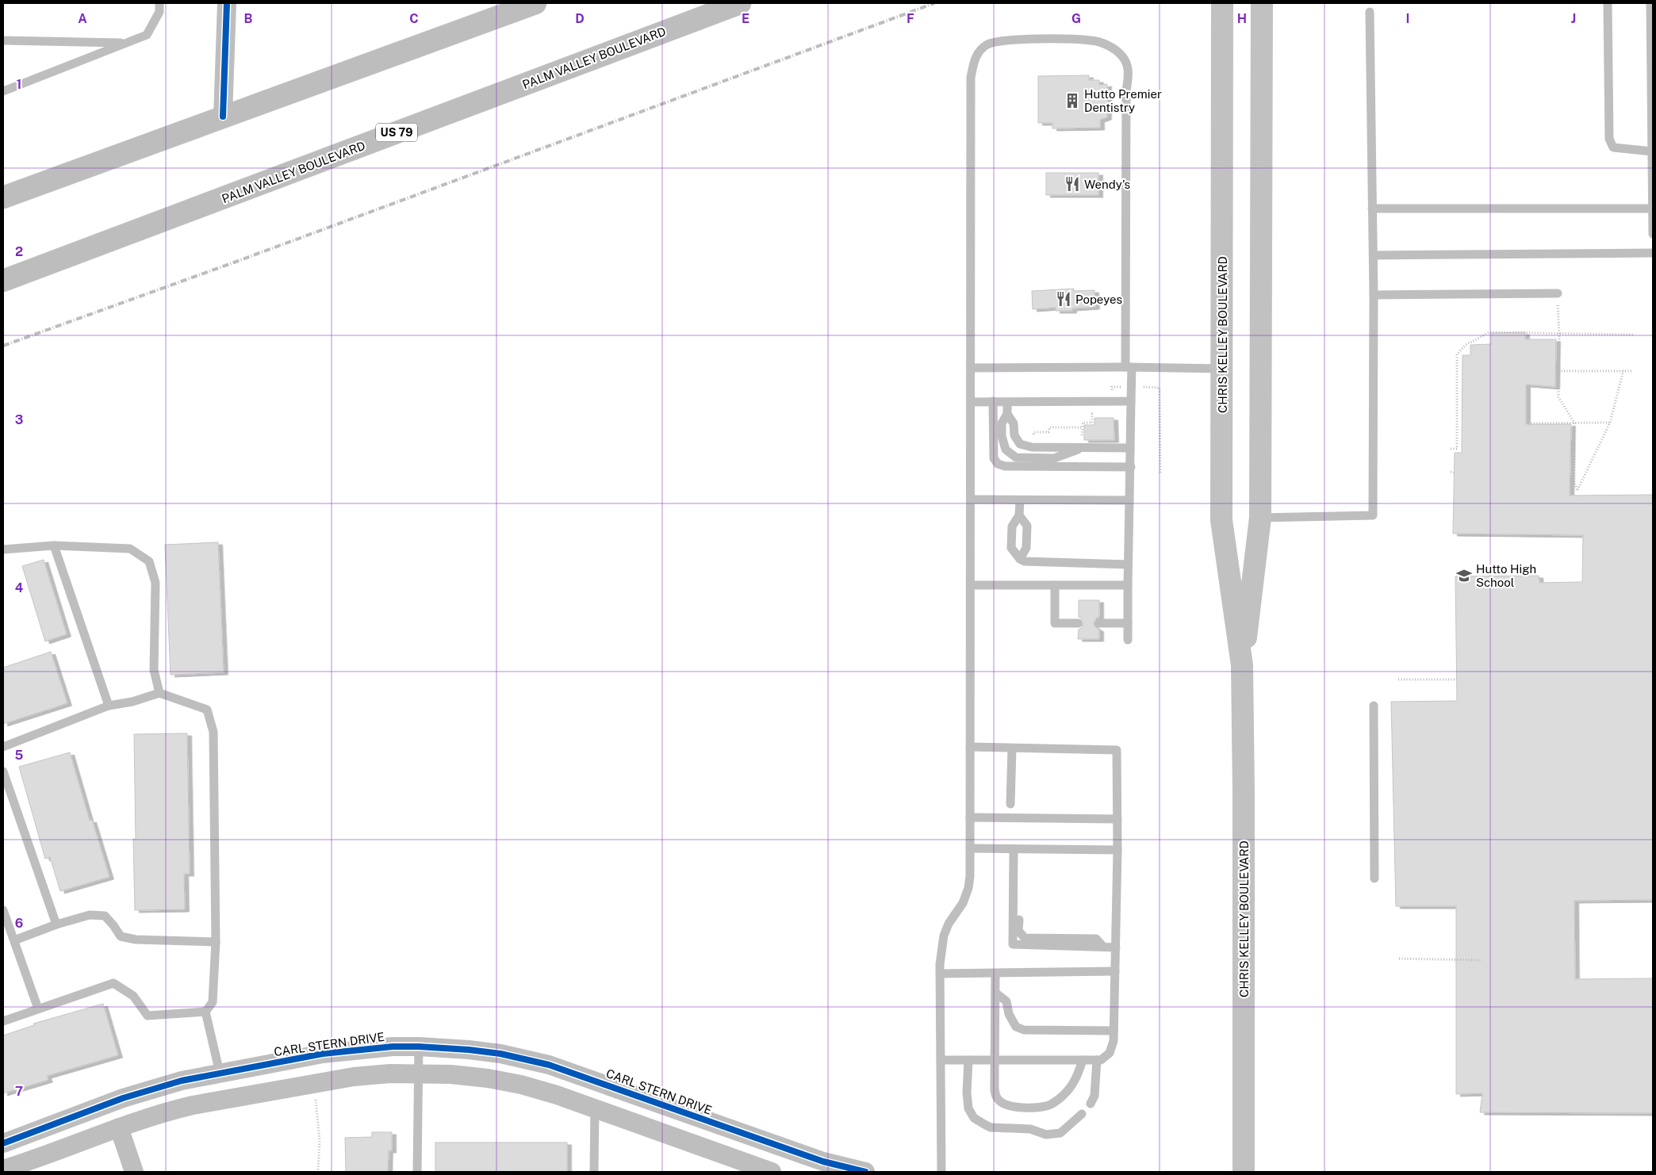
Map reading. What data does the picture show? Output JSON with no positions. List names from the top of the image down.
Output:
{
  "streets": {
    "highway": ["PALM VALLEY BOULEVARD", "US 79"],
    "main road": ["CHRIS KELLEY BOULEVARD"],
    "street": ["CARL STERN DRIVE"]
  },
  "places": {
    "building": ["Hutto Premier Dentistry"],
    "restaurant": ["Wendy's", "Popeyes"],
    "school or university": ["Hutto High School"]
  },
  "grid": {
    "columns": [
      "A",
      "B",
      "C",
      "D",
      "E",
      "F",
      "G",
      "H",
      "I",
      "J"
    ],
    "rows": [
      "1",
      "2",
      "3",
      "4",
      "5",
      "6",
      "7"
    ]
  }
}
